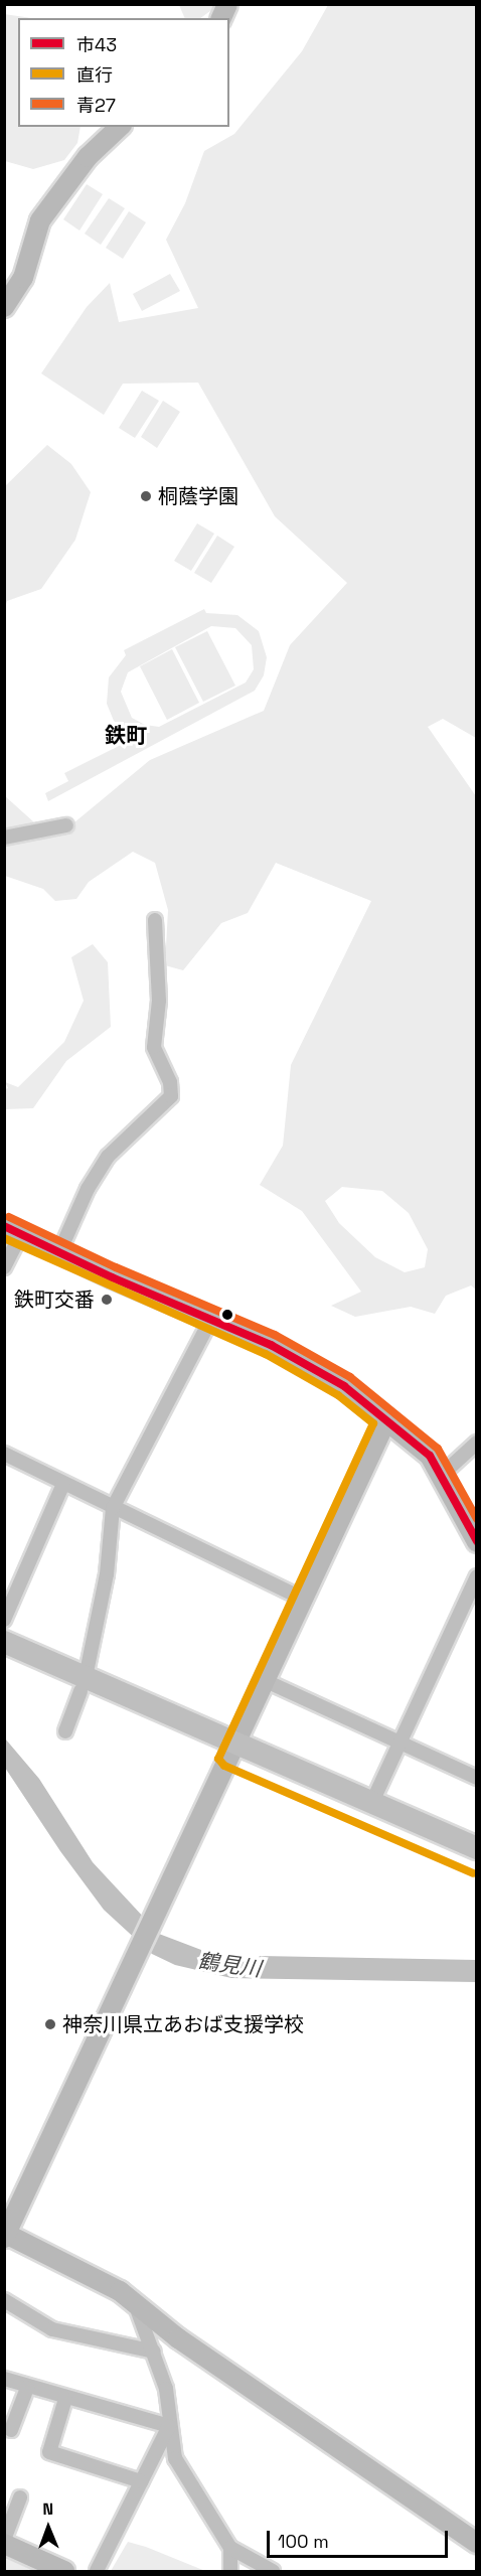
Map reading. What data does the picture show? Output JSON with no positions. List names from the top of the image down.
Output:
{
  "districts": ["鉄町"],
  "water": ["鶴見川"],
  "places": ["桐蔭学園", "鉄町交番", "神奈川県立あおば支援学校"],
  "lines": ["transit line 青27", "transit line 市43", "transit line 直行"],
  "legend": ["市43", "直行", "青27"],
  "scale_bar": "100 m",
  "north": "top"
}
